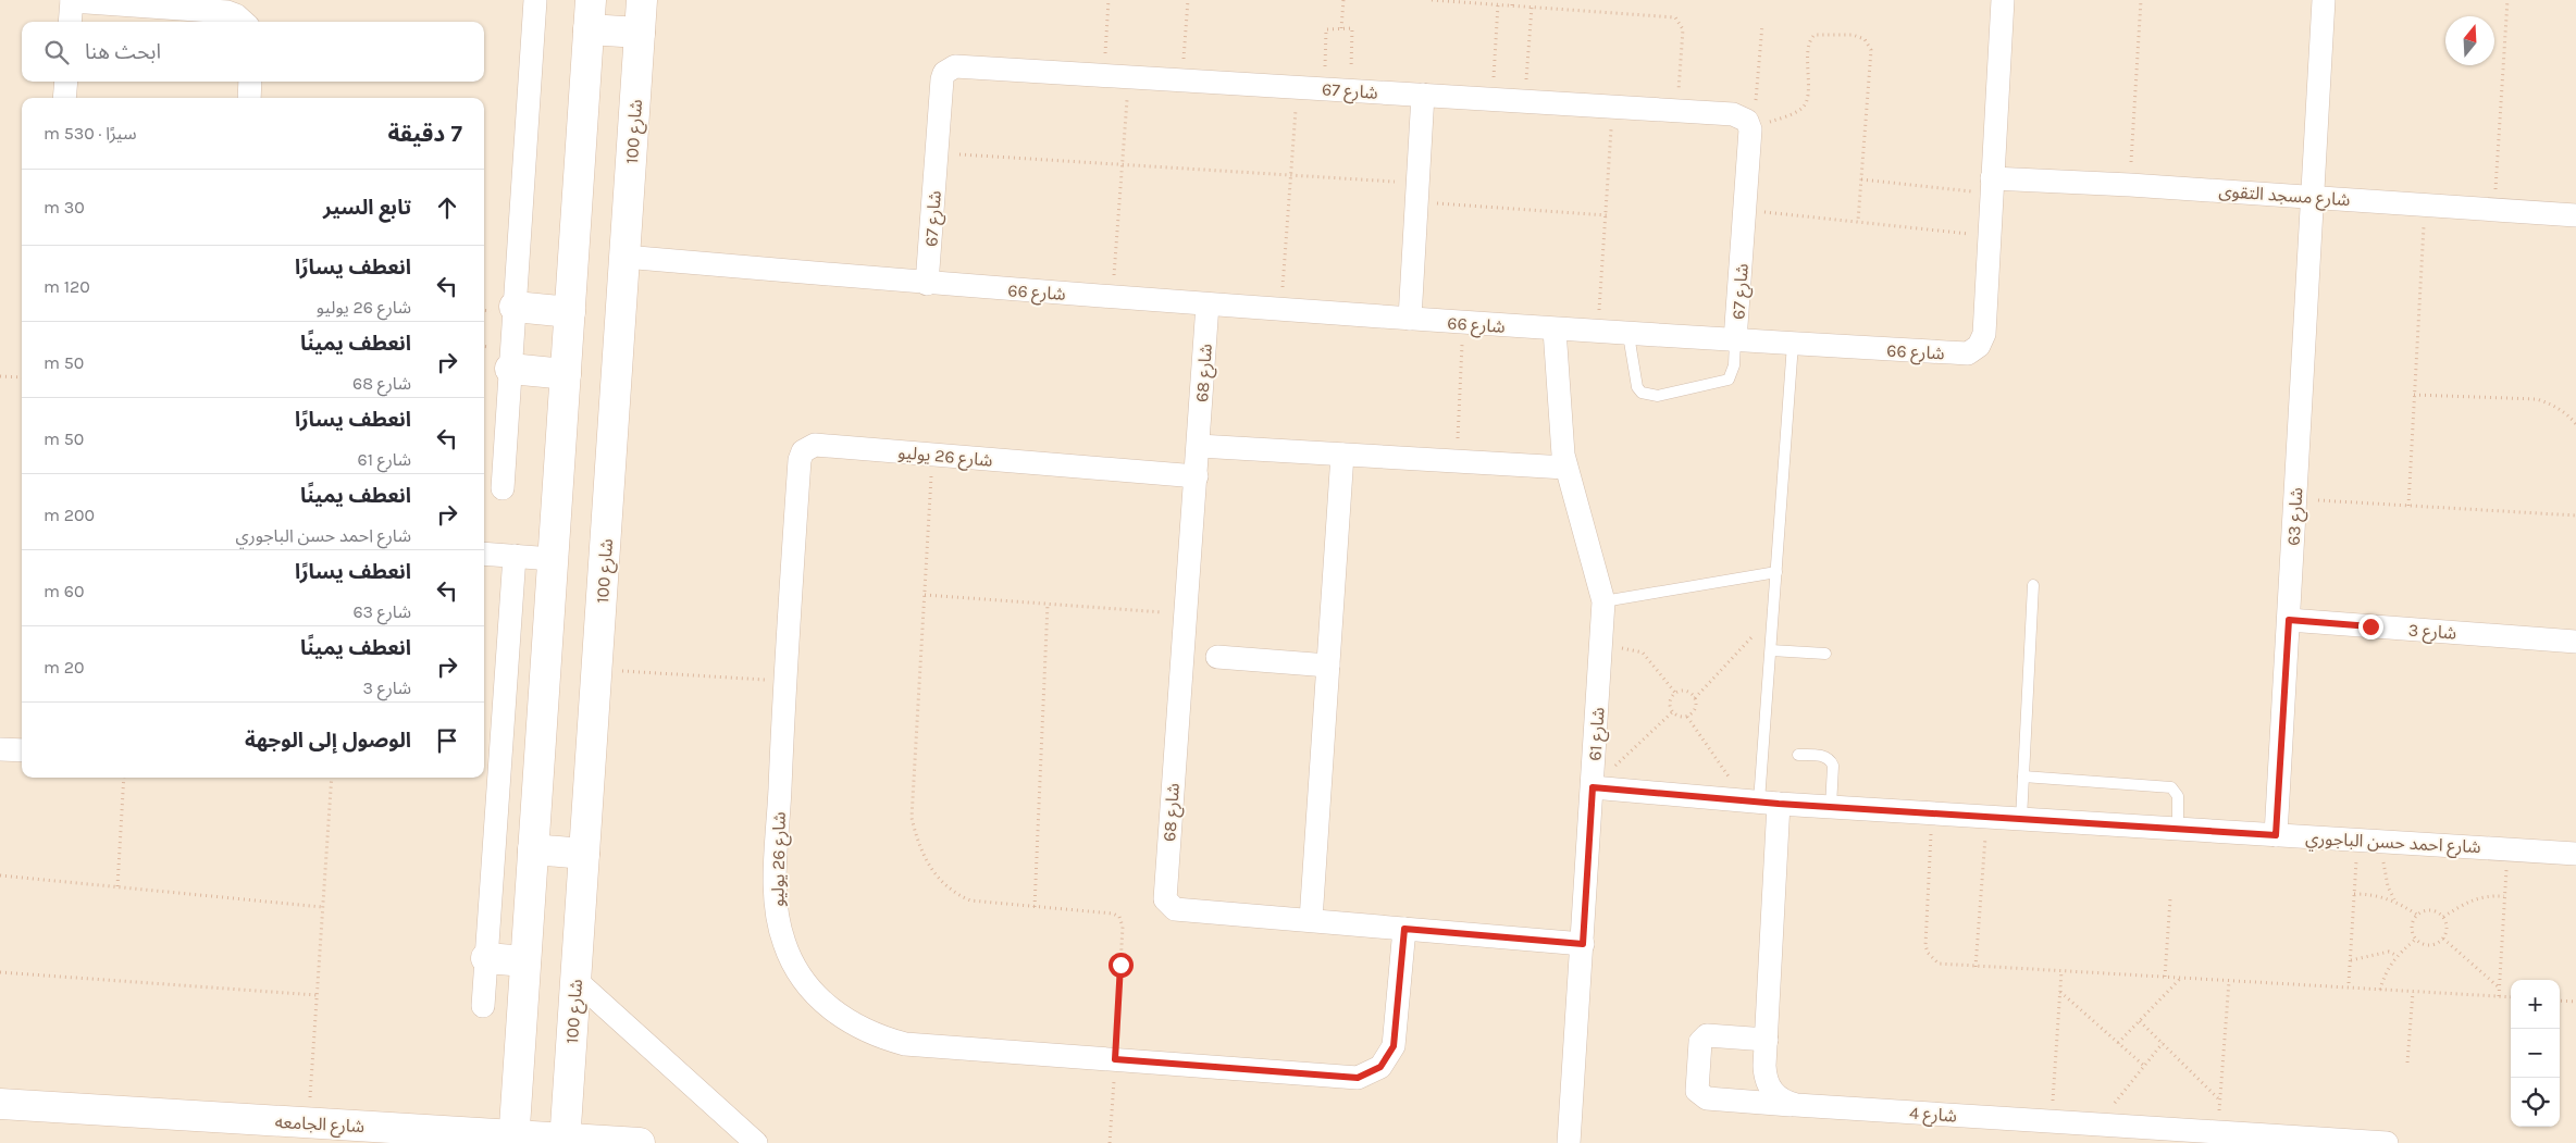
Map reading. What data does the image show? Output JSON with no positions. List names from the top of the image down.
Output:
{
  "streets": {
    "main road": ["شارع 100", "شارع الجامعه"],
    "street": [
      "شارع 67",
      "شارع مسجد التقوى",
      "شارع 66",
      "شارع 68",
      "شارع 26 يوليو",
      "شارع 63",
      "شارع 3",
      "شارع 61",
      "شارع احمد حسن الباجوري",
      "شارع 4"
    ]
  },
  "crossings": [
    ["شارع 67", "شارع 66"],
    ["شارع 100", "شارع 66"],
    ["شارع 100", "شارع الجامعه"],
    ["شارع مسجد التقوى", "شارع 66"],
    ["شارع مسجد التقوى", "شارع 63"],
    ["شارع 66", "شارع 68"],
    ["شارع 66", "شارع 61"],
    ["شارع 68", "شارع 26 يوليو"],
    ["شارع 68", "شارع 61"],
    ["شارع 63", "شارع 3"],
    ["شارع 63", "شارع احمد حسن الباجوري"],
    ["شارع 61", "شارع احمد حسن الباجوري"],
    ["شارع احمد حسن الباجوري", "شارع 4"]
  ],
  "north": "top",
  "page": {
    "search": "ابحث هنا",
    "heading": ["7 دقيقة", "سيرًا · 530 m"],
    "list": [
      ["تابع السير", "30 m"],
      ["انعطف يسارًا", "شارع 26 يوليو", "120 m"],
      ["انعطف يمينًا", "شارع 68", "50 m"],
      ["انعطف يسارًا", "شارع 61", "50 m"],
      ["انعطف يمينًا", "شارع احمد حسن الباجوري", "200 m"],
      ["انعطف يسارًا", "شارع 63", "60 m"],
      ["انعطف يمينًا", "شارع 3", "20 m"],
      "الوصول إلى الوجهة"
    ],
    "map_buttons": ["+", "−"]
  }
}
